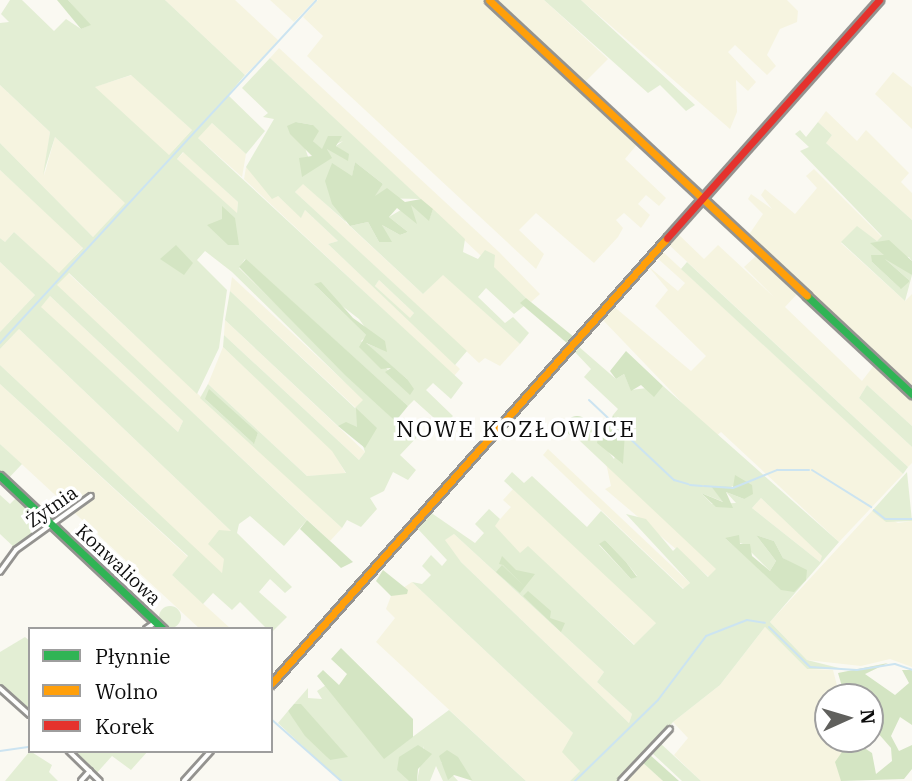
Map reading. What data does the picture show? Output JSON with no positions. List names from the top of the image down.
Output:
{
  "streets": {
    "street": ["Żytnia", "Konwaliowa"]
  },
  "crossings": [
    ["Żytnia", "Konwaliowa"]
  ],
  "districts": ["NOWE KOZŁOWICE"],
  "legend": ["Płynnie", "Wolno", "Korek"],
  "north": "right"
}
